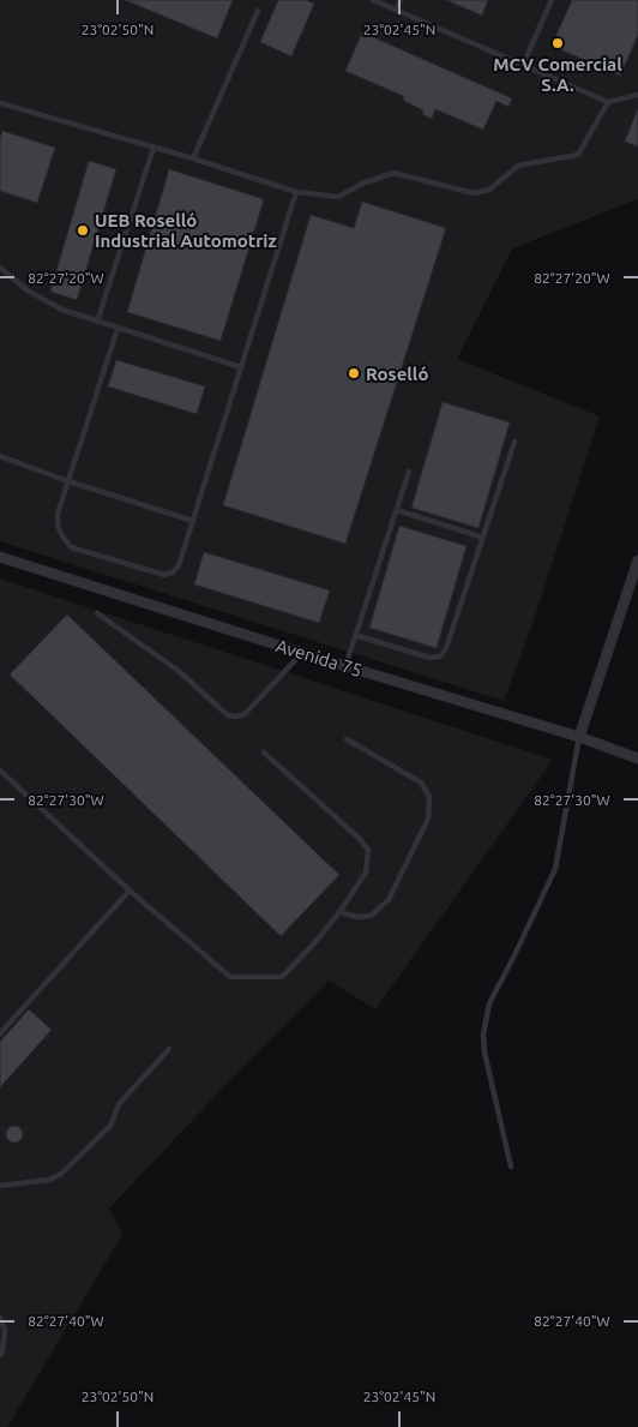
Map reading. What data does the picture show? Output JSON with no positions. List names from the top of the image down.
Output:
{
  "streets": {
    "street": ["Avenida 75"]
  },
  "places": ["MCV Comercial S.A.", "UEB Roselló Industrial Automotriz", "Roselló"],
  "coordinates": [
    "23°02'50\"N",
    "23°02'45\"N",
    "82°27'20\"W",
    "82°27'30\"W",
    "82°27'40\"W"
  ]
}
